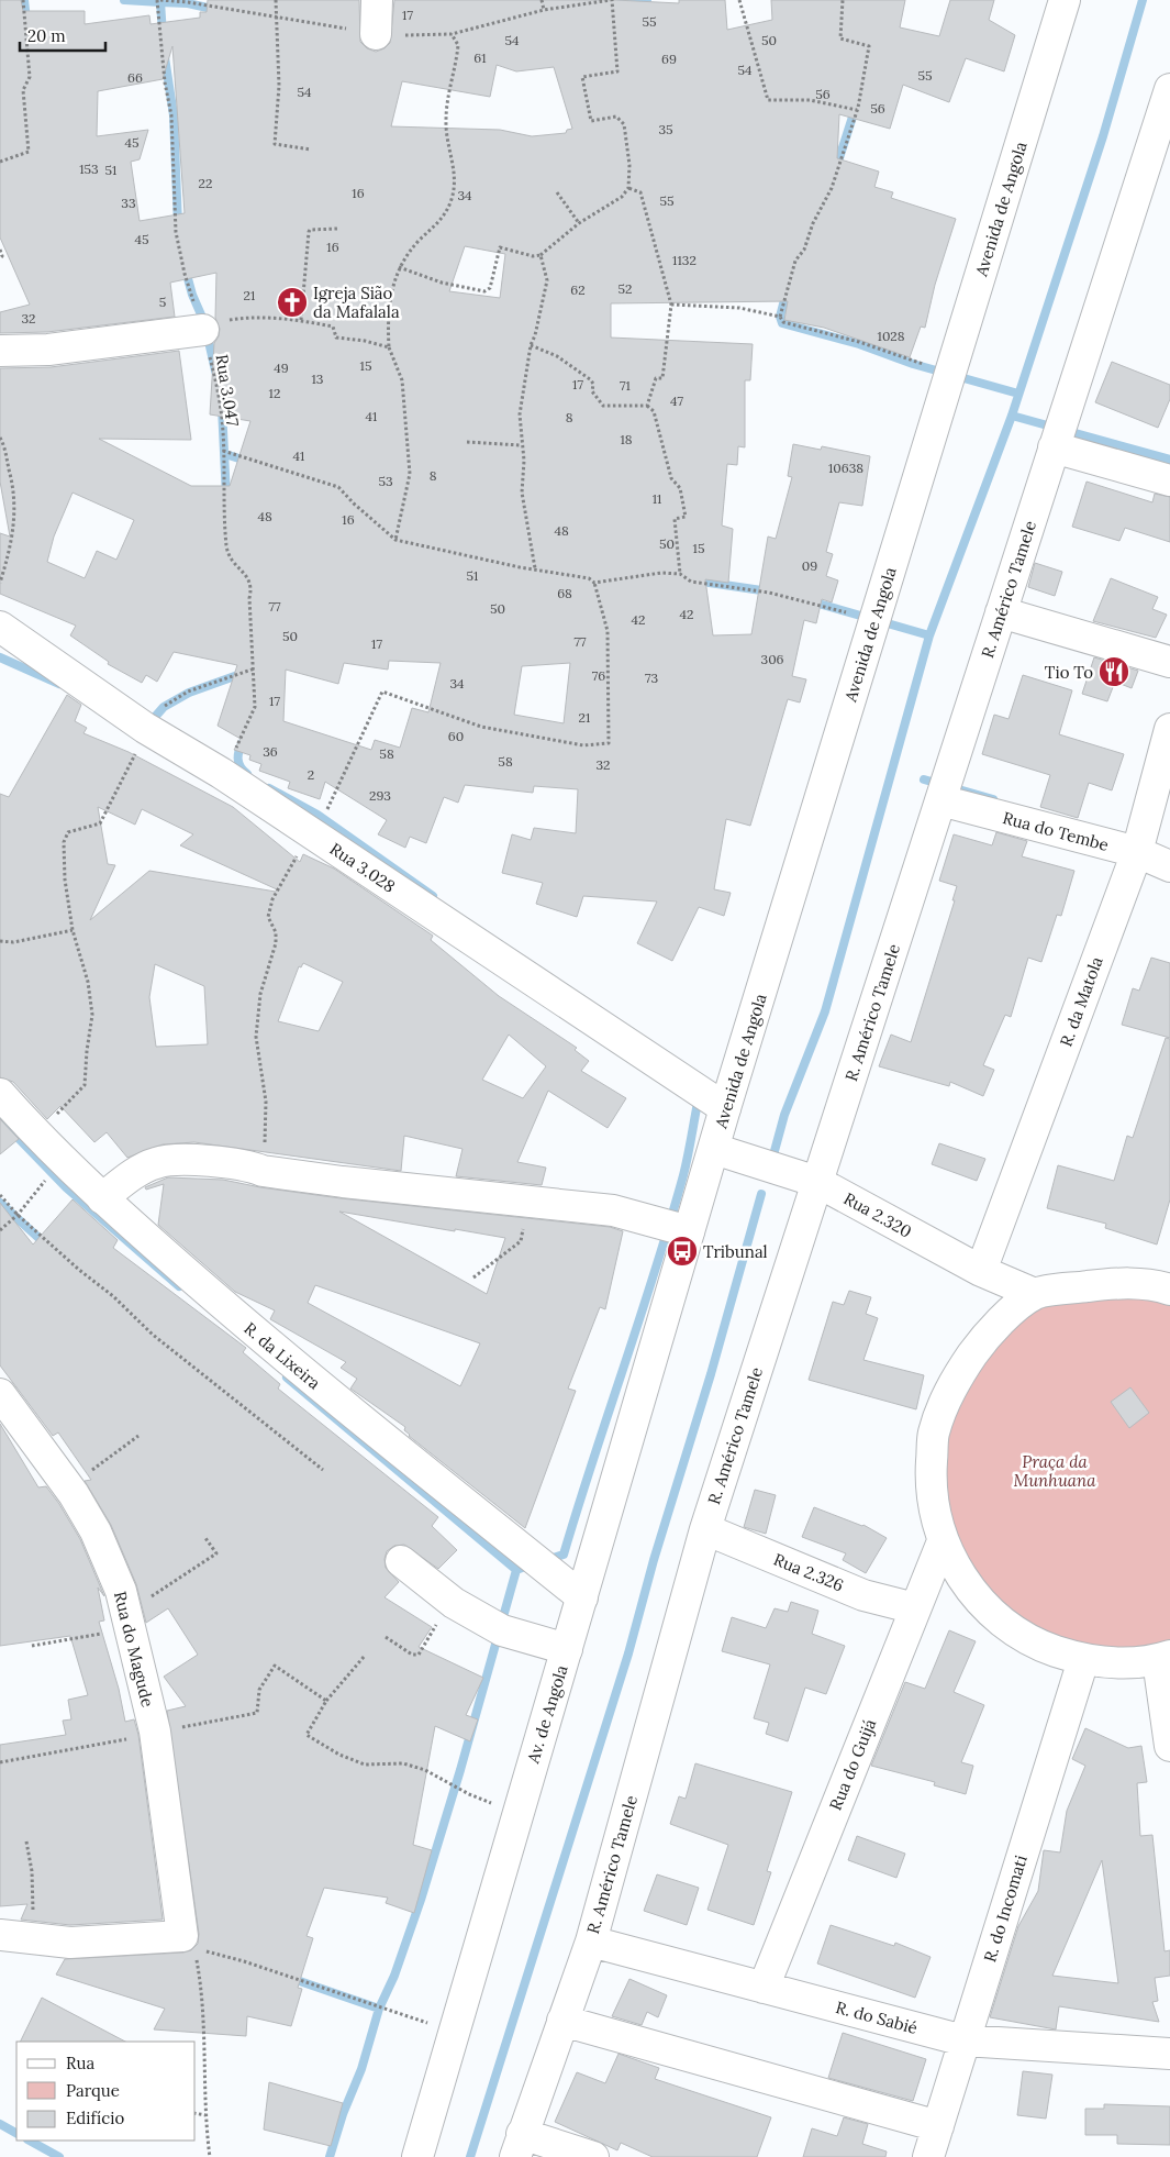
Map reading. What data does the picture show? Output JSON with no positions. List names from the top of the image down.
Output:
{
  "streets": {
    "street": [
      "Avenida de Angola",
      "R. Américo Tamele",
      "Rua do Tembe",
      "Rua 3.028",
      "R. da Matola",
      "Rua 2.320",
      "R. da Lixeira",
      "Rua 2.326",
      "Rua do Magude",
      "Av. de Angola",
      "Rua do Guijá",
      "R. do Incomati",
      "R. do Sabié"
    ],
    "path": ["Rua 3.047"]
  },
  "crossings": [
    ["Avenida de Angola", "Rua 3.028"],
    ["Avenida de Angola", "Rua 2.320"],
    ["Avenida de Angola", "Av. de Angola"],
    ["Rua 3.047", "Rua 3.028"],
    ["R. Américo Tamele", "Rua do Tembe"],
    ["R. Américo Tamele", "Rua 2.320"],
    ["R. Américo Tamele", "Rua 2.326"],
    ["R. Américo Tamele", "R. do Sabié"],
    ["Rua do Tembe", "R. da Matola"],
    ["R. da Matola", "Rua 2.320"],
    ["R. da Lixeira", "Av. de Angola"],
    ["Rua 2.326", "Rua do Guijá"],
    ["Rua do Guijá", "R. do Sabié"],
    ["R. do Incomati", "R. do Sabié"]
  ],
  "parks": ["Praça da Munhuana"],
  "places": {
    "church": ["Igreja Sião da Mafalala"],
    "restaurant": ["Tio To"],
    "bus stop": ["Tribunal"]
  },
  "house_numbers": [
    "17",
    "55",
    "54",
    "50",
    "61",
    "69",
    "54",
    "55",
    "66",
    "54",
    "56",
    "56",
    "35",
    "45",
    "153",
    "51",
    "22",
    "16",
    "34",
    "55",
    "33",
    "45",
    "16",
    "1132",
    "52",
    "62",
    "21",
    "5",
    "32",
    "1028",
    "15",
    "49",
    "13",
    "17",
    "71",
    "12",
    "47",
    "41",
    "8",
    "18",
    "41",
    "10638",
    "8",
    "53",
    "11",
    "48",
    "16",
    "48",
    "50",
    "15",
    "09",
    "51",
    "68",
    "77",
    "50",
    "42",
    "42",
    "50",
    "77",
    "17",
    "306",
    "76",
    "73",
    "34",
    "17",
    "21",
    "60",
    "36",
    "58",
    "58",
    "32",
    "2",
    "293"
  ],
  "legend": ["Rua", "Parque", "Edifício"],
  "scale_bar": "20 m"
}
